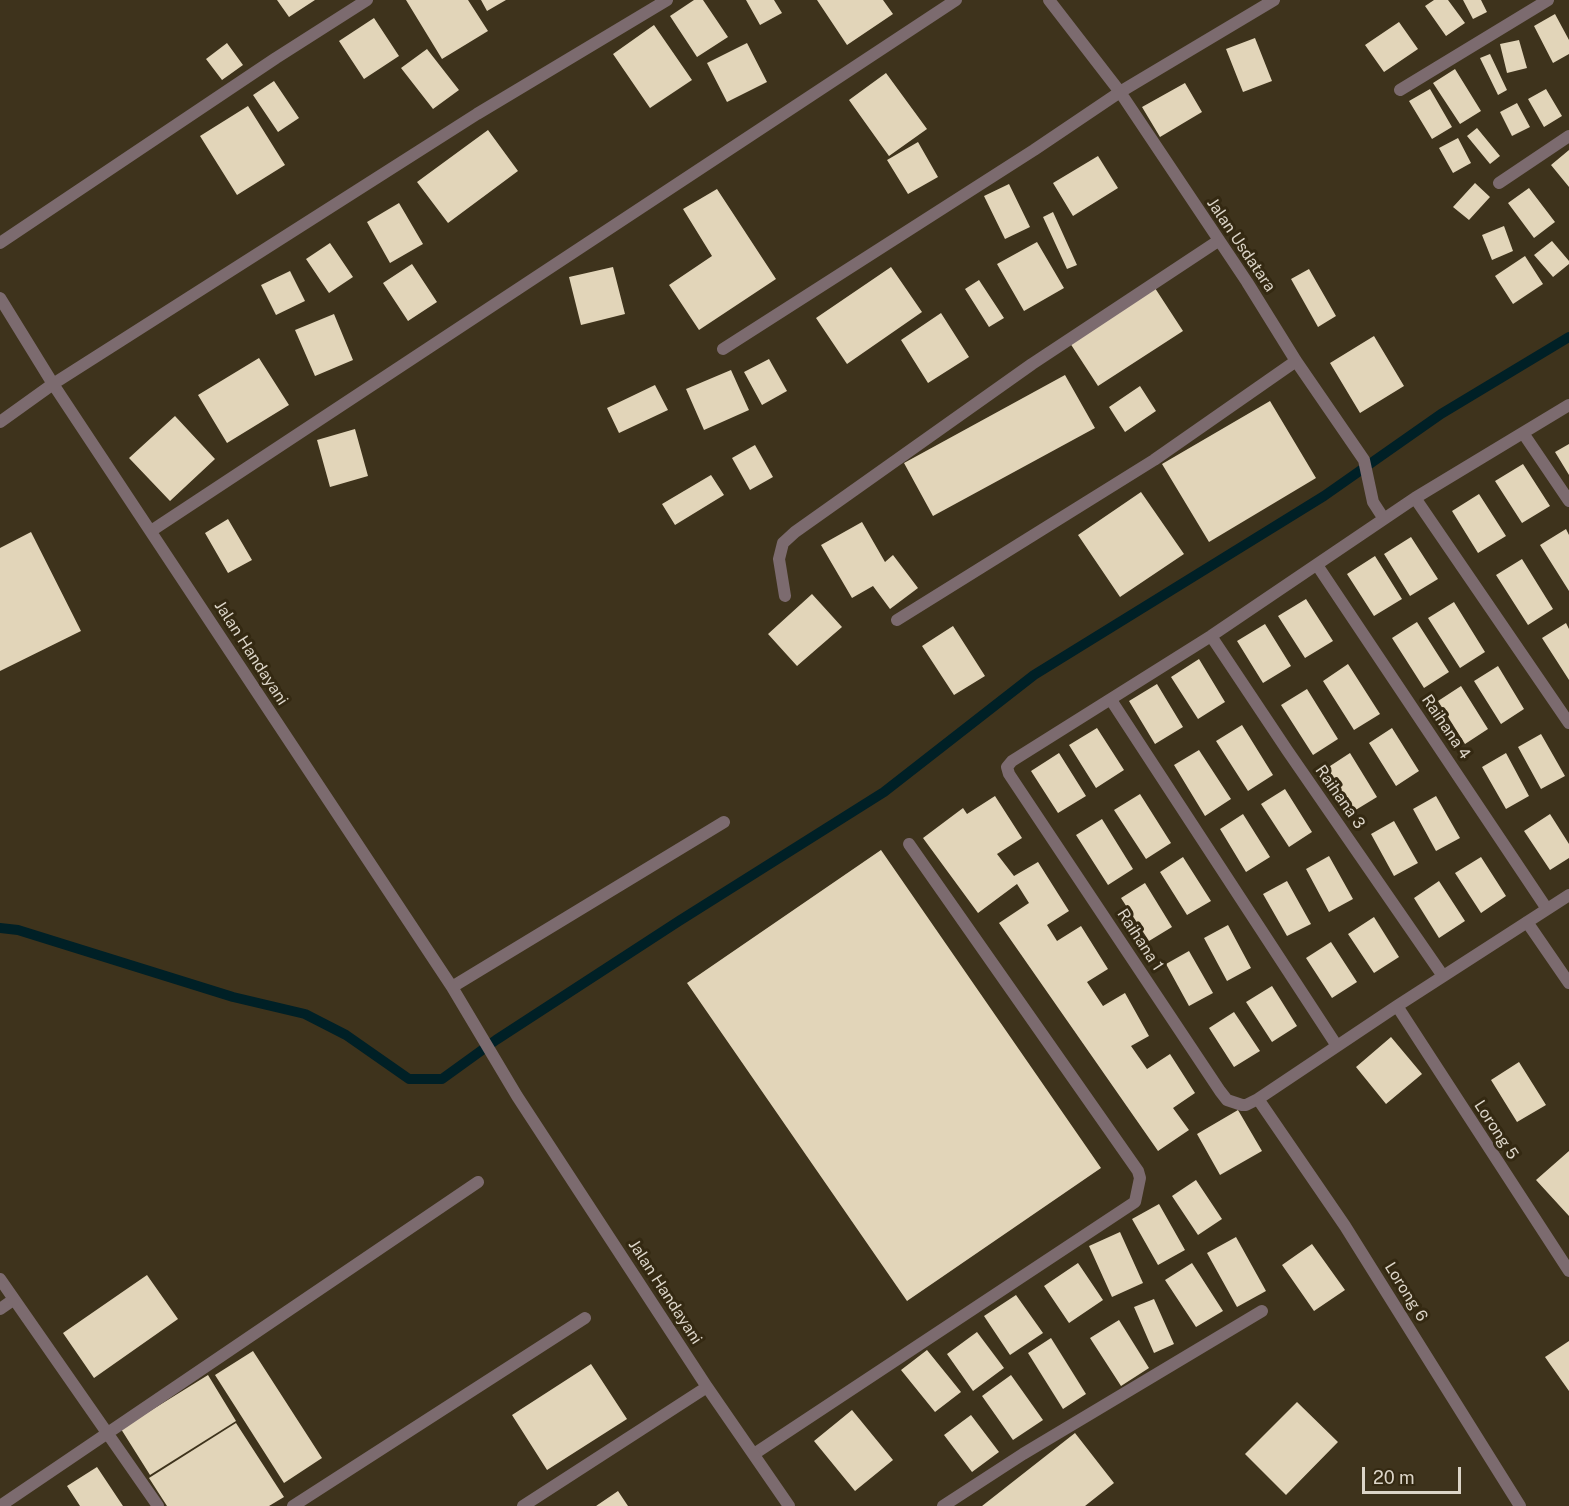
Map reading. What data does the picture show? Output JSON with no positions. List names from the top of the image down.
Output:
{
  "streets": {
    "street": [
      "Jalan Usdatara",
      "Jalan Handayani",
      "Raihana 4",
      "Raihana 3",
      "Raihana 1",
      "Lorong 5",
      "Lorong 6"
    ]
  },
  "crossings": [
    ["Raihana 1", "Lorong 6"]
  ],
  "scale_bar": "20 m"
}
